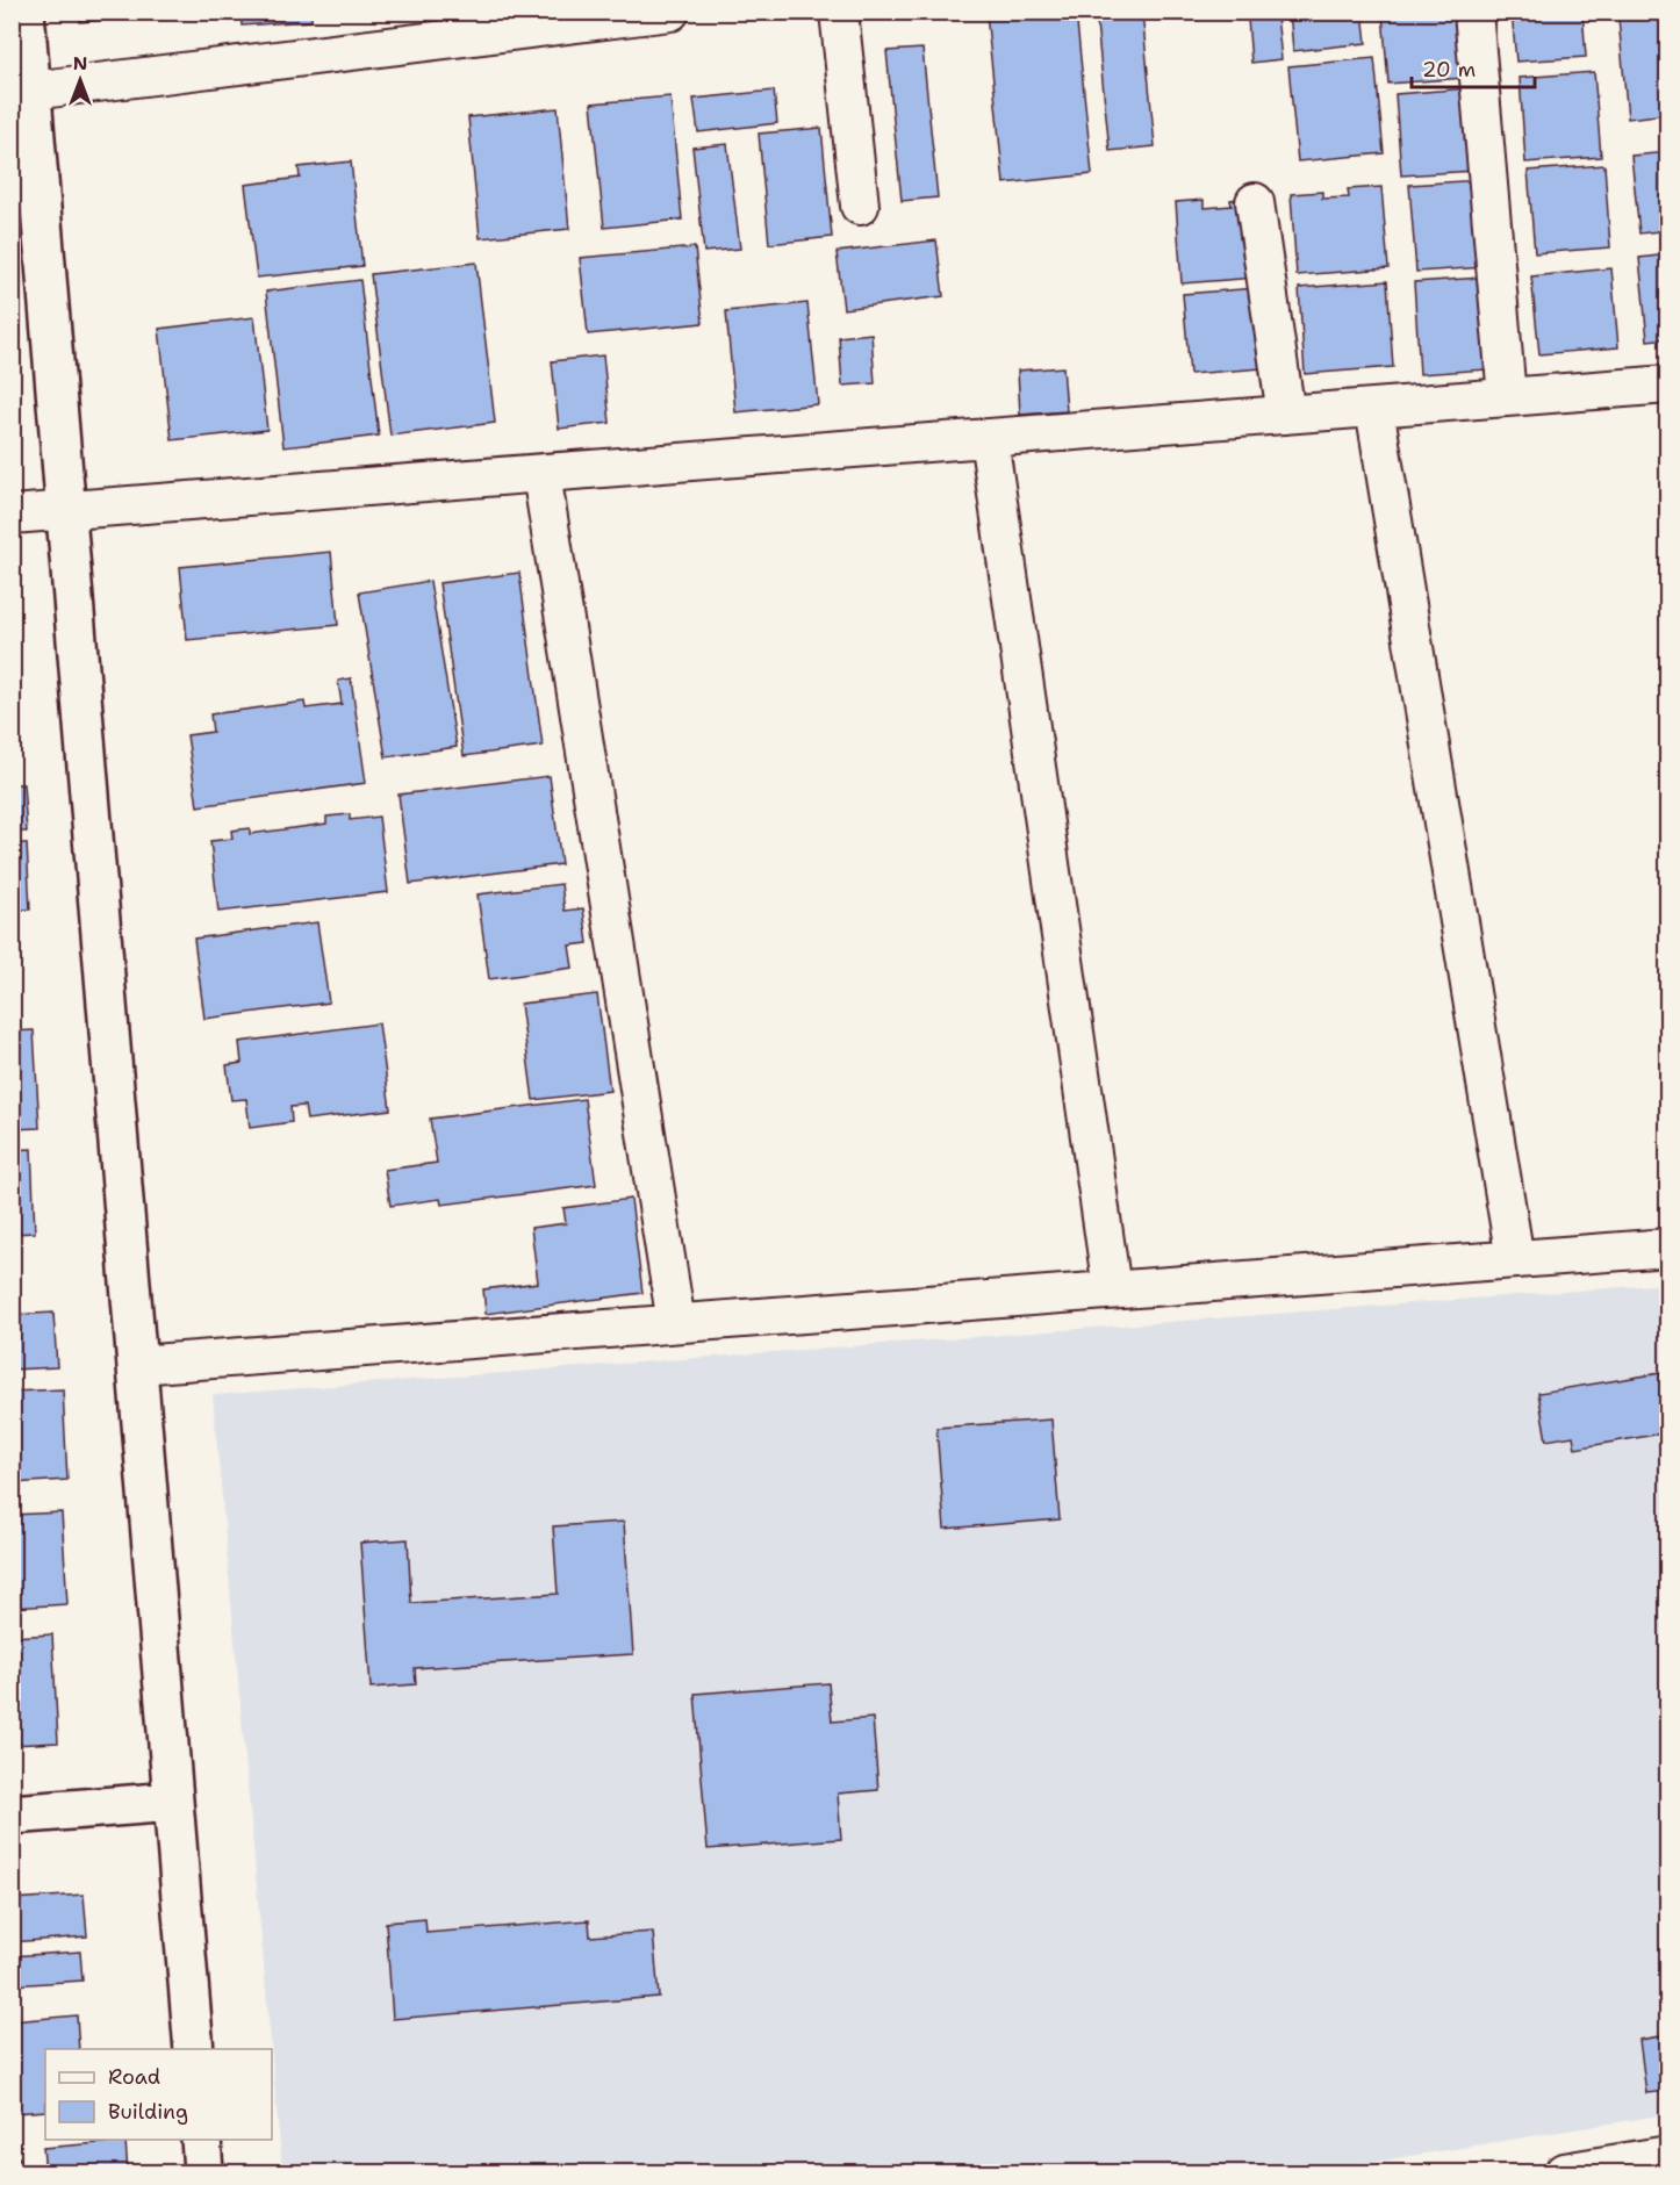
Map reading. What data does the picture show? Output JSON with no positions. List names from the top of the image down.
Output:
{
  "legend": ["Road", "Building"],
  "scale_bar": "20 m",
  "north": "top"
}
